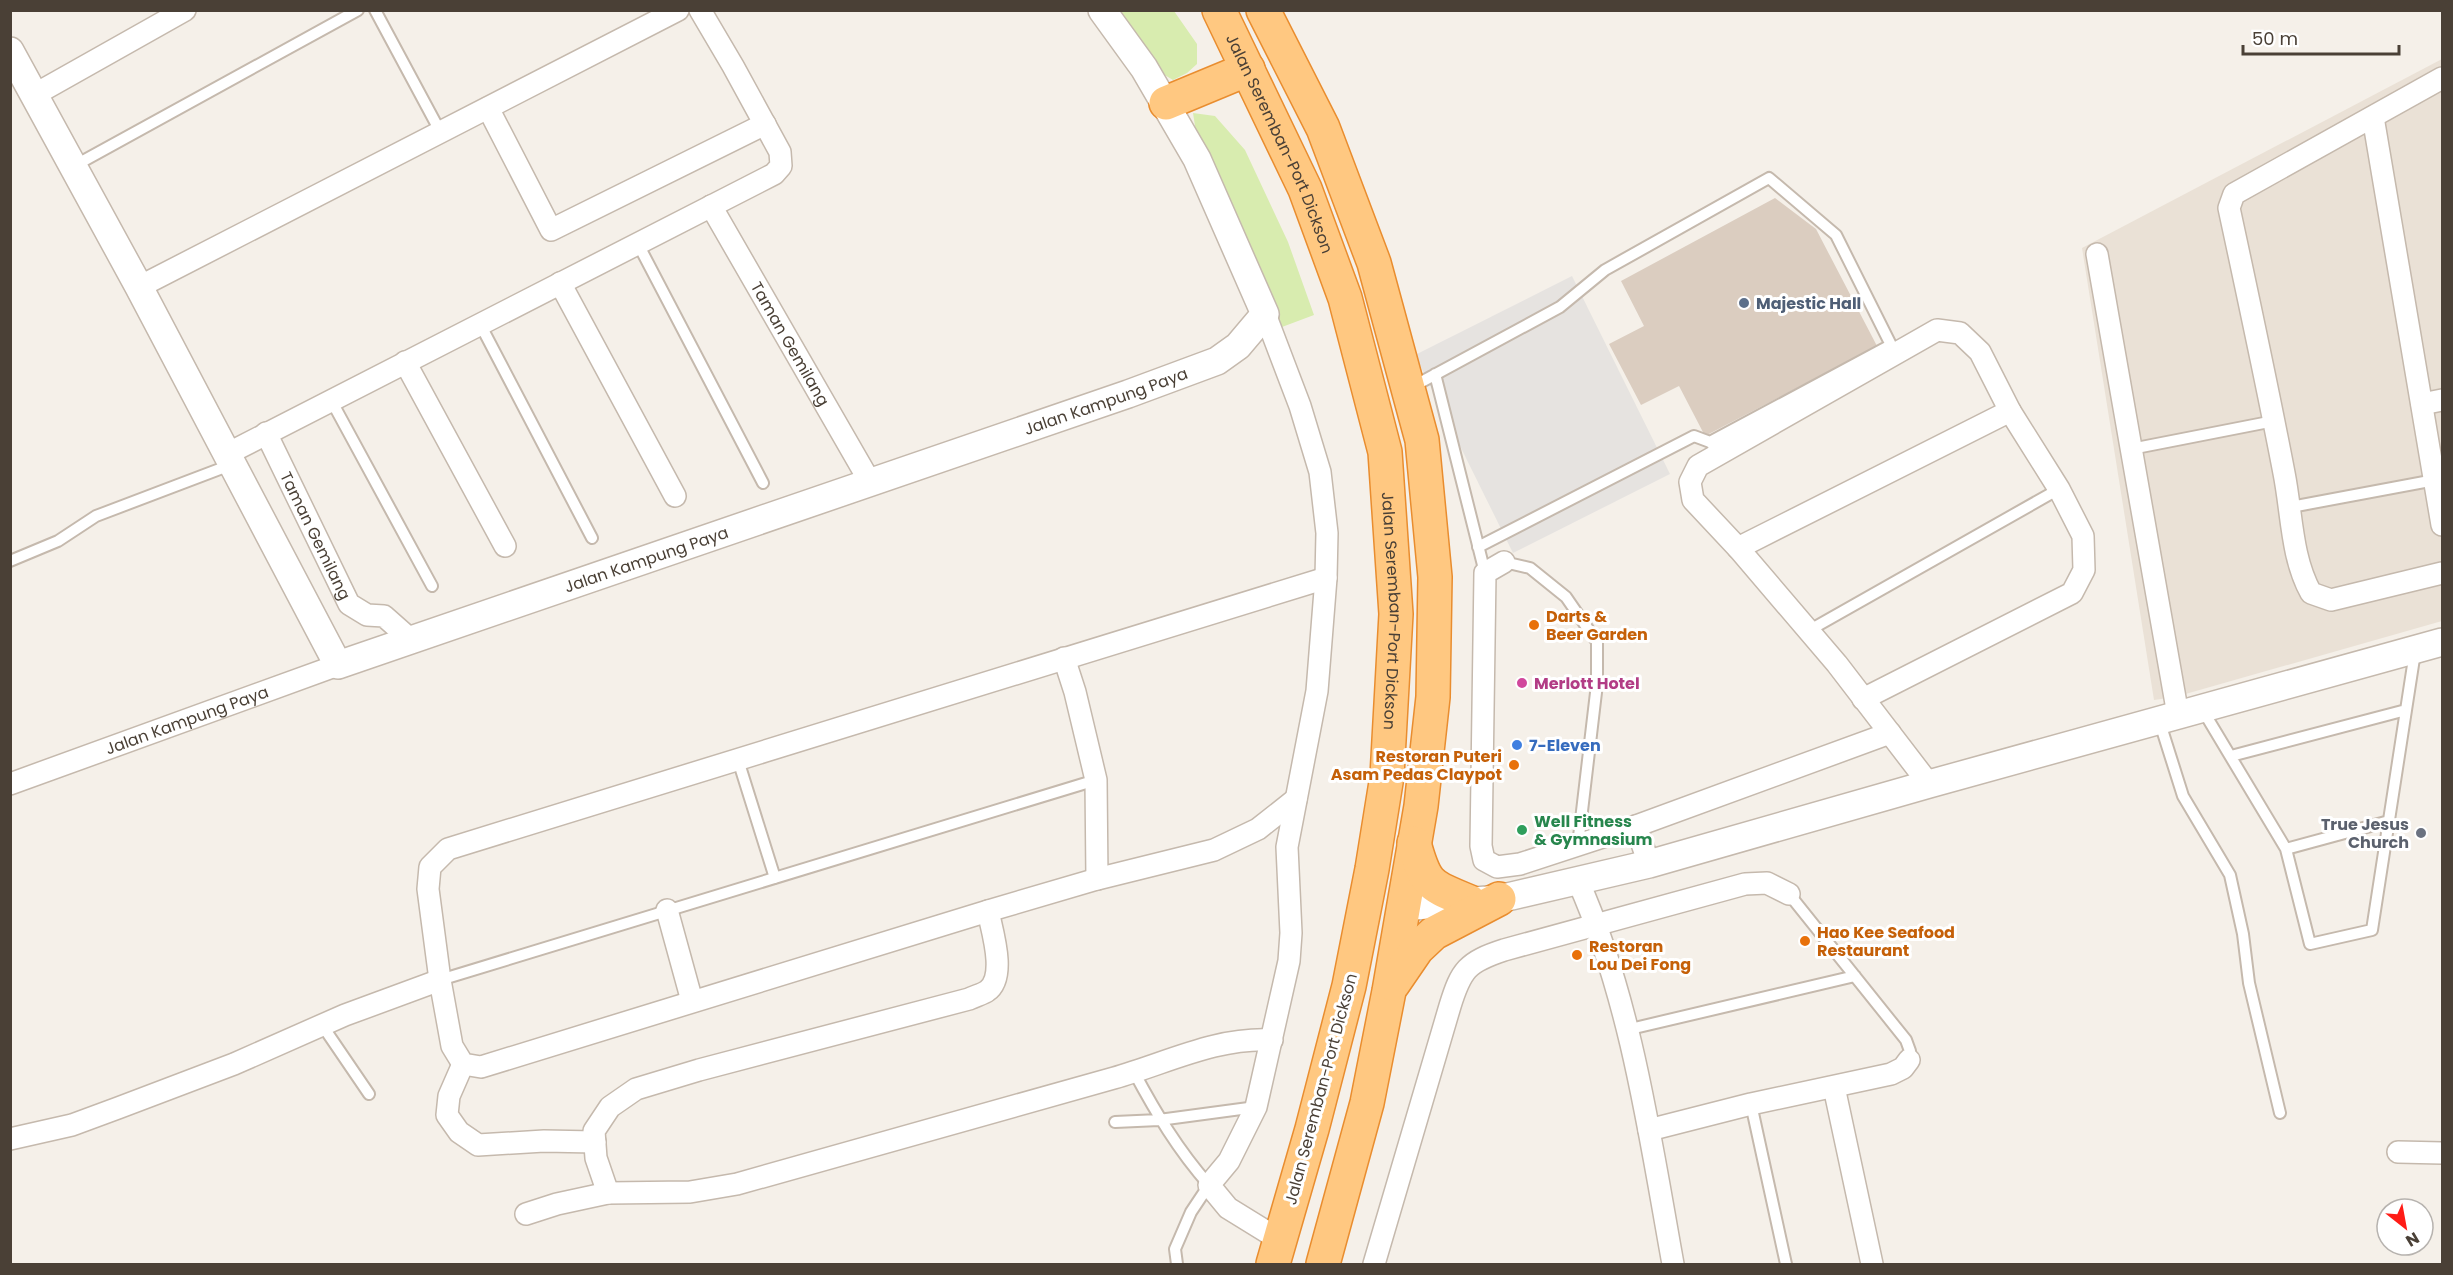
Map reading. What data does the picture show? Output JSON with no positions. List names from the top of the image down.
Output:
{
  "streets": {
    "highway": ["Jalan Seremban-Port Dickson"],
    "street": ["Taman Gemilang", "Jalan Kampung Paya"]
  },
  "crossings": [
    ["Taman Gemilang", "Jalan Kampung Paya"]
  ],
  "places": [
    "Majestic Hall",
    "Darts & Beer Garden",
    "Merlott Hotel",
    "7-Eleven",
    "Restoran Puteri Asam Pedas Claypot",
    "Well Fitness & Gymnasium",
    "True Jesus Church",
    "Hao Kee Seafood Restaurant",
    "Restoran Lou Dei Fong"
  ],
  "scale_bar": "50 m",
  "north": "bottom right"
}
